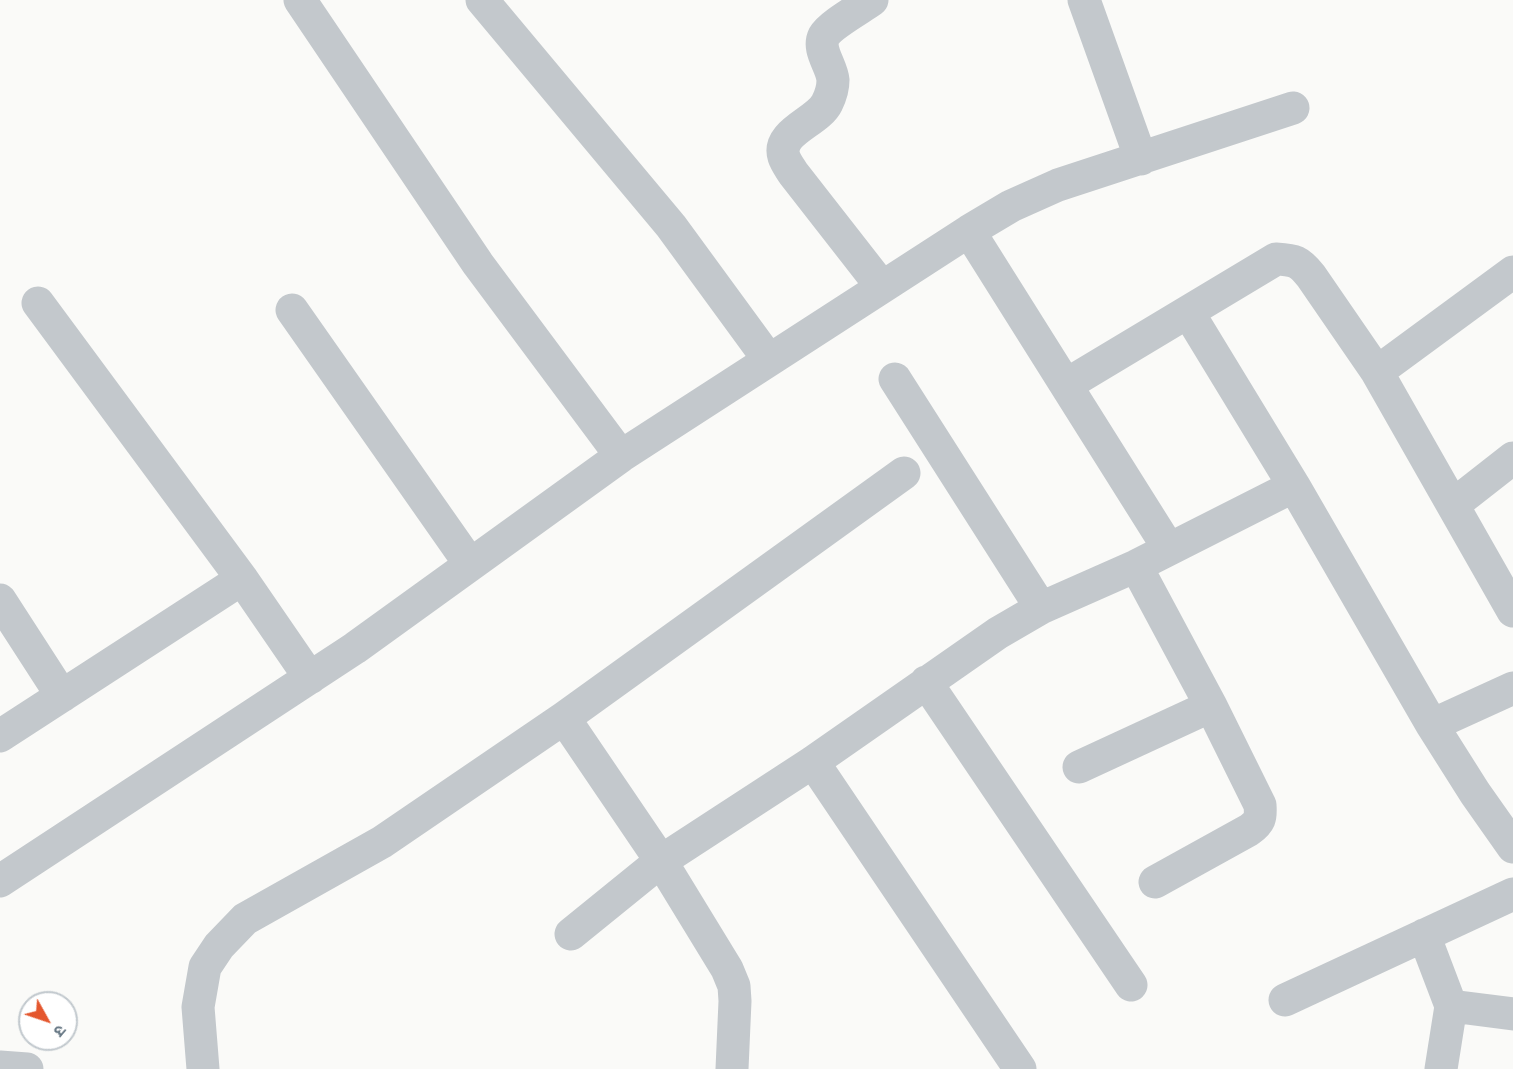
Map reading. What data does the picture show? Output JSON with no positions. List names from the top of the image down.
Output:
{
  "north": "bottom right"
}
